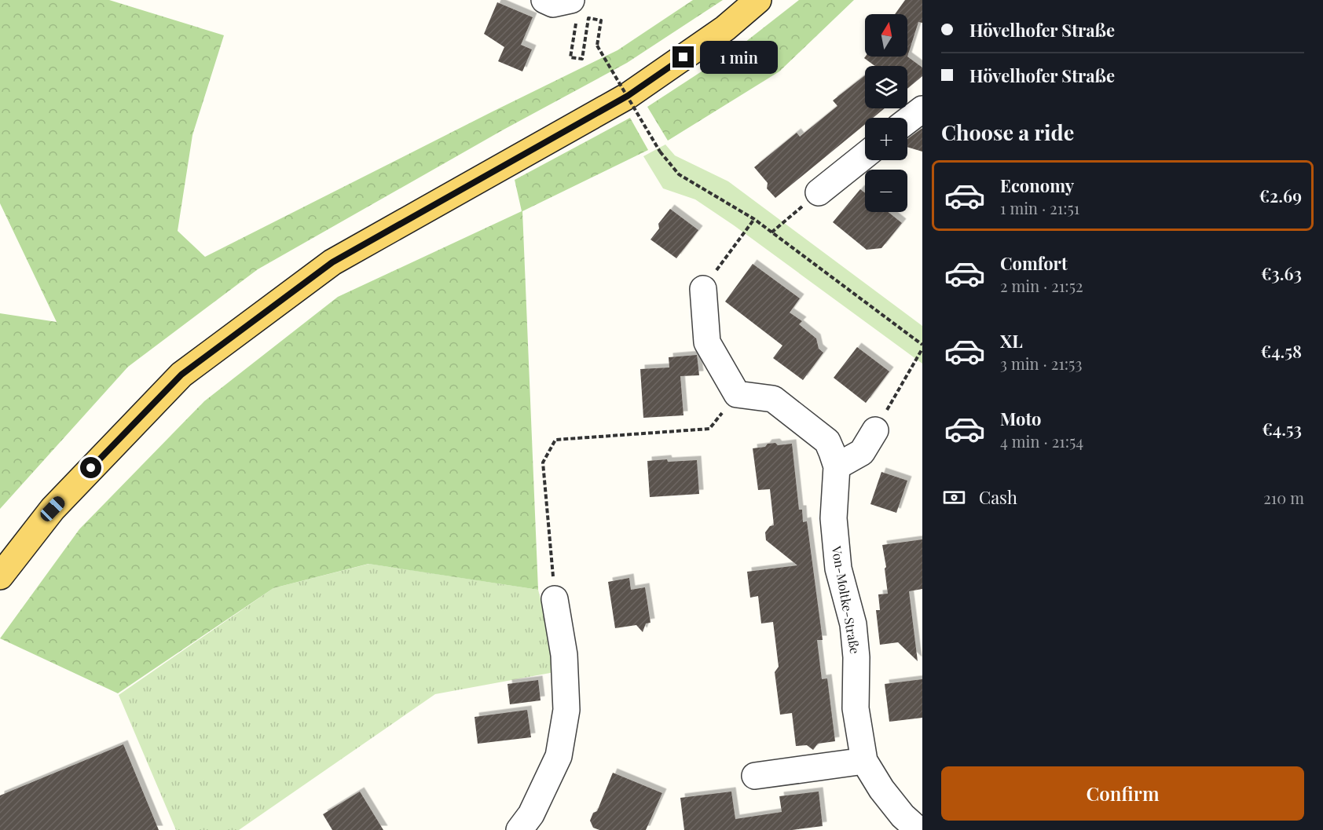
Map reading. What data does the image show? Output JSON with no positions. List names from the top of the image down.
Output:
{
  "streets": {
    "street": ["Von-Moltke-Straße"]
  },
  "north": "top",
  "page": {
    "banner": ["Hövelhofer Straße", "Hövelhofer Straße"],
    "map_buttons": ["+", "−"],
    "bubble": "1 min",
    "heading": "Choose a ride",
    "list": [
      {
        "name": "Economy",
        "note": "1 min · 21:51",
        "value": "€2.69"
      },
      {
        "name": "Comfort",
        "note": "2 min · 21:52",
        "value": "€3.63"
      },
      {
        "name": "XL",
        "note": "3 min · 21:53",
        "value": "€4.58"
      },
      {
        "name": "Moto",
        "note": "4 min · 21:54",
        "value": "€4.53"
      }
    ],
    "pay": ["Cash", "210 m"],
    "buttons": "Confirm"
  }
}
